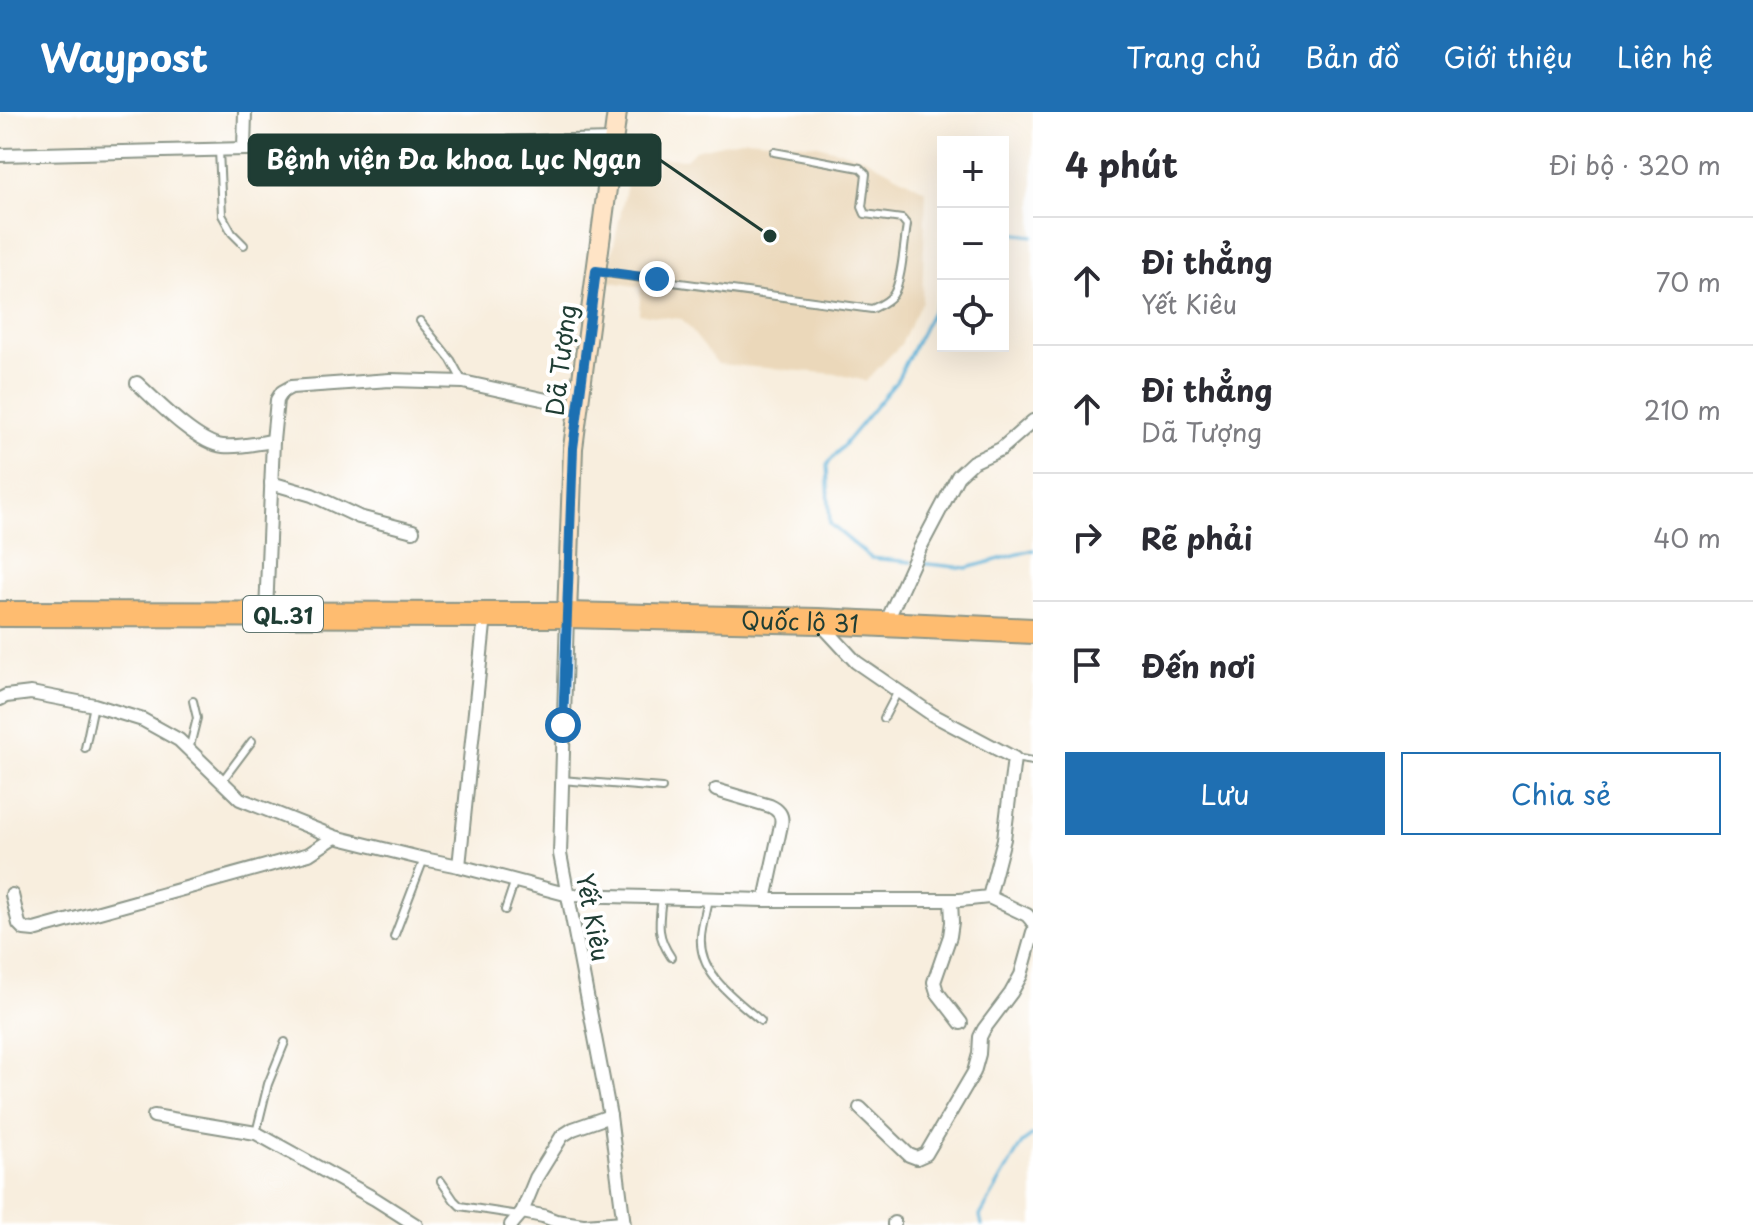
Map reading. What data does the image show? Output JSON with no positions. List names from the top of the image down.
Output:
{
  "streets": {
    "highway": ["QL.31", "Quốc lộ 31"],
    "street": ["Dã Tượng", "Yết Kiêu"]
  },
  "crossings": [
    ["Dã Tượng", "QL.31"],
    ["Dã Tượng", "Quốc lộ 31"],
    ["Dã Tượng", "Yết Kiêu"],
    ["QL.31", "Quốc lộ 31"],
    ["QL.31", "Yết Kiêu"],
    ["Quốc lộ 31", "Yết Kiêu"]
  ],
  "places": ["Bệnh viện Đa khoa Lục Ngạn"],
  "page": {
    "header": "Waypost",
    "nav": [
      "Trang chủ",
      "Bản đồ",
      "Giới thiệu",
      "Liên hệ"
    ],
    "heading": ["4 phút", "Đi bộ · 320 m"],
    "map_buttons": ["+", "−"],
    "list": [
      ["Đi thẳng", "Yết Kiêu", "70 m"],
      ["Đi thẳng", "Dã Tượng", "210 m"],
      ["Rẽ phải", "40 m"],
      "Đến nơi"
    ],
    "buttons": ["Lưu", "Chia sẻ"]
  }
}
